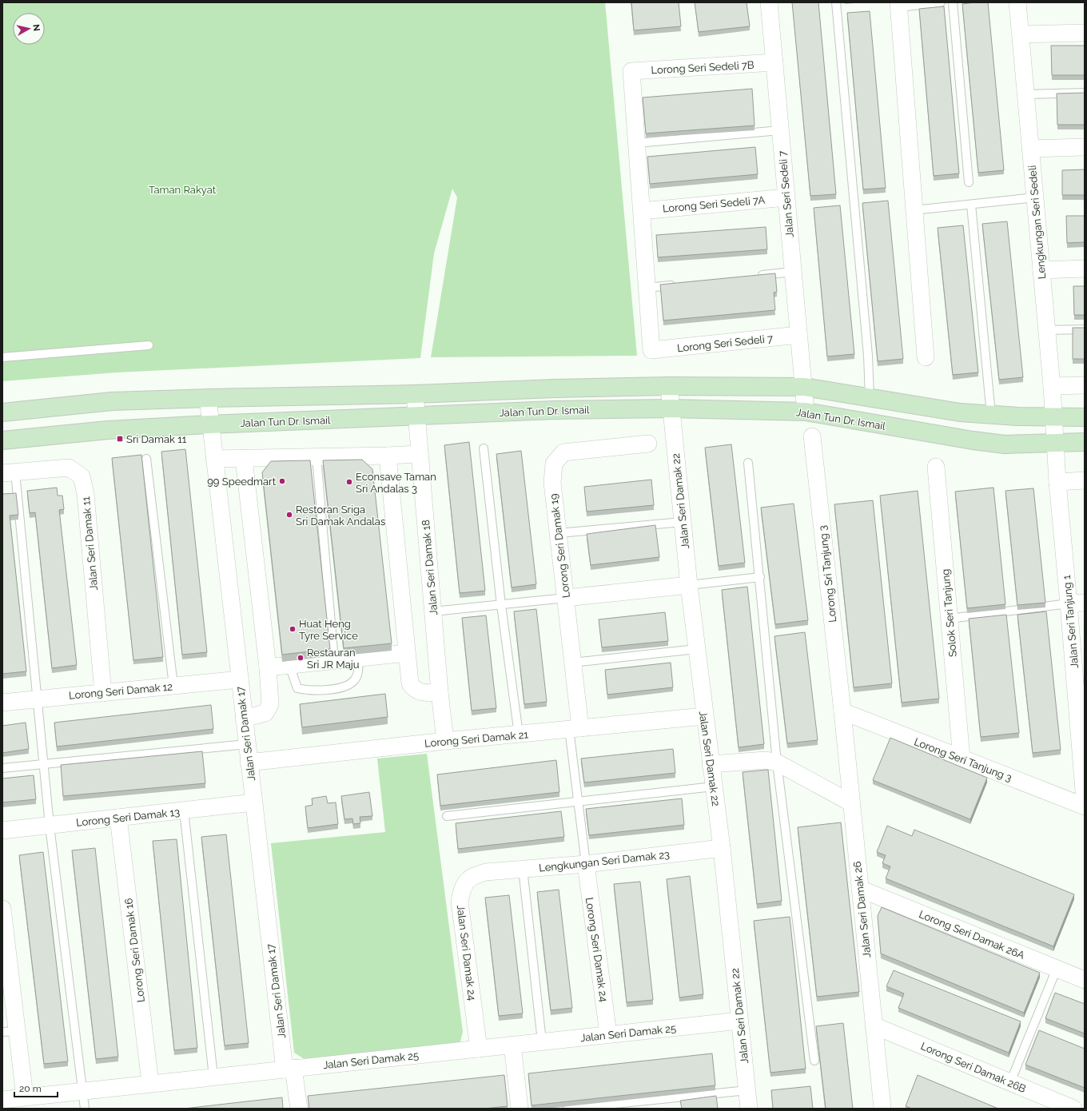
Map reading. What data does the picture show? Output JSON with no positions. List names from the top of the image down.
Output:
{
  "streets": {
    "street": [
      "Lorong Seri Sedeli 7B",
      "Jalan Seri Sedeli 7",
      "Lorong Seri Sedeli 7A",
      "Lengkungan Seri Sedeli",
      "Lorong Seri Sedeli 7",
      "Jalan Tun Dr. Ismail",
      "Jalan Seri Damak 22",
      "Jalan Seri Damak 11",
      "Lorong Seri Damak 19",
      "Jalan Seri Damak 18",
      "Lorong Sri Tanjung 3",
      "Solok Seri Tanjung",
      "Jalan Seri Tanjung 1",
      "Lorong Seri Damak 12",
      "Jalan Seri Damak 17",
      "Lorong Seri Damak 21",
      "Lorong Seri Tanjung 3",
      "Lorong Seri Damak 13",
      "Lengkungan Seri Damak 23",
      "Jalan Seri Damak 26",
      "Lorong Seri Damak 26A",
      "Lorong Seri Damak 24",
      "Lorong Seri Damak 16",
      "Jalan Seri Damak 24",
      "Jalan Seri Damak 25",
      "Lorong Seri Damak 26B"
    ]
  },
  "crossings": [
    ["Lorong Seri Sedeli 7B", "Jalan Seri Sedeli 7"],
    ["Jalan Seri Sedeli 7", "Lorong Seri Sedeli 7A"],
    ["Jalan Seri Sedeli 7", "Lorong Seri Sedeli 7"],
    ["Jalan Seri Sedeli 7", "Jalan Tun Dr. Ismail"],
    ["Lengkungan Seri Sedeli", "Jalan Tun Dr. Ismail"],
    ["Lengkungan Seri Sedeli", "Jalan Seri Tanjung 1"],
    ["Jalan Tun Dr. Ismail", "Jalan Seri Damak 22"],
    ["Jalan Tun Dr. Ismail", "Jalan Seri Damak 18"],
    ["Jalan Tun Dr. Ismail", "Jalan Seri Tanjung 1"],
    ["Jalan Tun Dr. Ismail", "Jalan Seri Damak 17"],
    ["Jalan Seri Damak 22", "Lorong Seri Damak 21"],
    ["Jalan Seri Damak 22", "Lengkungan Seri Damak 23"],
    ["Jalan Seri Damak 22", "Jalan Seri Damak 25"],
    ["Jalan Seri Damak 11", "Lorong Seri Damak 12"],
    ["Lorong Seri Damak 19", "Lorong Seri Damak 21"],
    ["Jalan Seri Damak 18", "Lorong Seri Damak 21"],
    ["Lorong Sri Tanjung 3", "Lorong Seri Tanjung 3"],
    ["Lorong Sri Tanjung 3", "Jalan Seri Damak 26"],
    ["Solok Seri Tanjung", "Lorong Seri Tanjung 3"],
    ["Lorong Seri Damak 12", "Jalan Seri Damak 17"],
    ["Jalan Seri Damak 17", "Lorong Seri Damak 21"],
    ["Jalan Seri Damak 17", "Lorong Seri Damak 13"],
    ["Jalan Seri Damak 17", "Jalan Seri Damak 25"],
    ["Lorong Seri Tanjung 3", "Jalan Seri Damak 26"],
    ["Lorong Seri Damak 13", "Lorong Seri Damak 16"],
    ["Lengkungan Seri Damak 23", "Lorong Seri Damak 24"],
    ["Lengkungan Seri Damak 23", "Jalan Seri Damak 24"],
    ["Jalan Seri Damak 26", "Lorong Seri Damak 26A"],
    ["Jalan Seri Damak 26", "Lorong Seri Damak 26B"],
    ["Lorong Seri Damak 24", "Jalan Seri Damak 25"],
    ["Lorong Seri Damak 16", "Jalan Seri Damak 25"],
    ["Jalan Seri Damak 24", "Jalan Seri Damak 25"]
  ],
  "parks": ["Taman Rakyat"],
  "places": {
    "transit": ["Sri Damak 11"],
    "other": [
      "99 Speedmart",
      "Econsave Taman Sri Andalas 3",
      "Restoran Sriga Sri Damak Andalas",
      "Huat Heng Tyre Service",
      "Restauran Sri JR Maju"
    ]
  },
  "scale_bar": "20 m",
  "north": "right"
}
